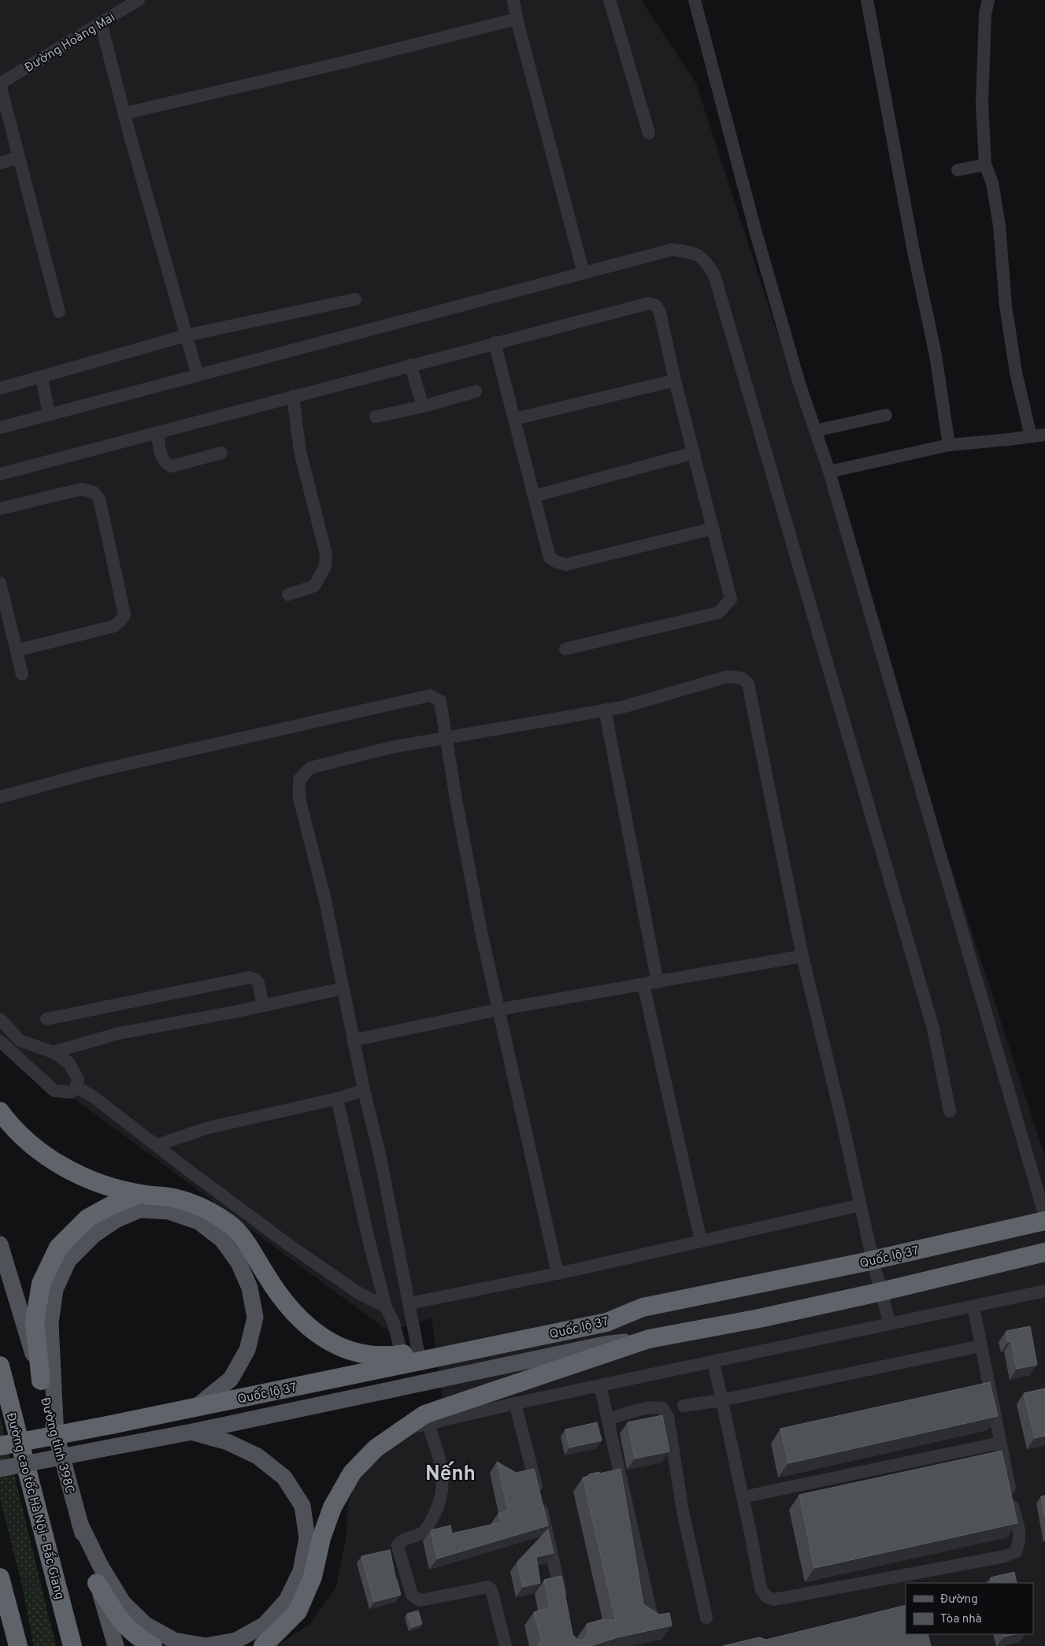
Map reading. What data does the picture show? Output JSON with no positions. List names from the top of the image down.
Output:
{
  "streets": {
    "highway": ["Quốc lộ 37", "Đường cao tốc Hà Nội - Bắc Giang"],
    "main road": ["Đường tỉnh 398C"],
    "street": ["Đường Hoàng Mai"]
  },
  "districts": ["Nếnh"],
  "legend": ["Đường", "Tòa nhà"]
}
